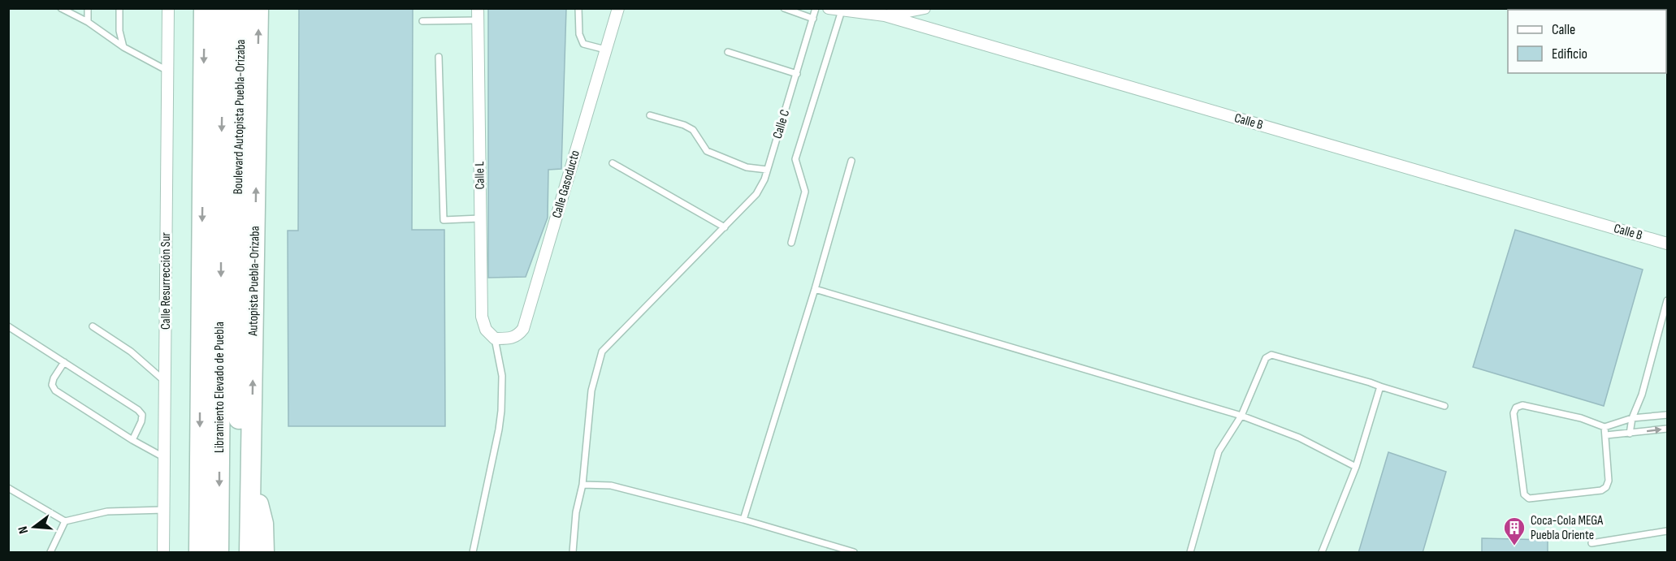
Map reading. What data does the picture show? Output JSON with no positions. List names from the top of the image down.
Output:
{
  "streets": {
    "highway": ["Boulevard Autopista Puebla-Orizaba", "Autopista Puebla-Orizaba", "Libramiento Elevado de Puebla"],
    "street": [
      "Calle B",
      "Calle L",
      "Calle Gasoducto",
      "Calle Resurrección Sur"
    ],
    "lane": ["Calle C"]
  },
  "crossings": [
    ["Boulevard Autopista Puebla-Orizaba", "Libramiento Elevado de Puebla"],
    ["Calle L", "Calle Gasoducto"]
  ],
  "places": {
    "building": ["Coca-Cola MEGA Puebla Oriente"]
  },
  "legend": ["Calle", "Edificio"],
  "north": "left"
}
